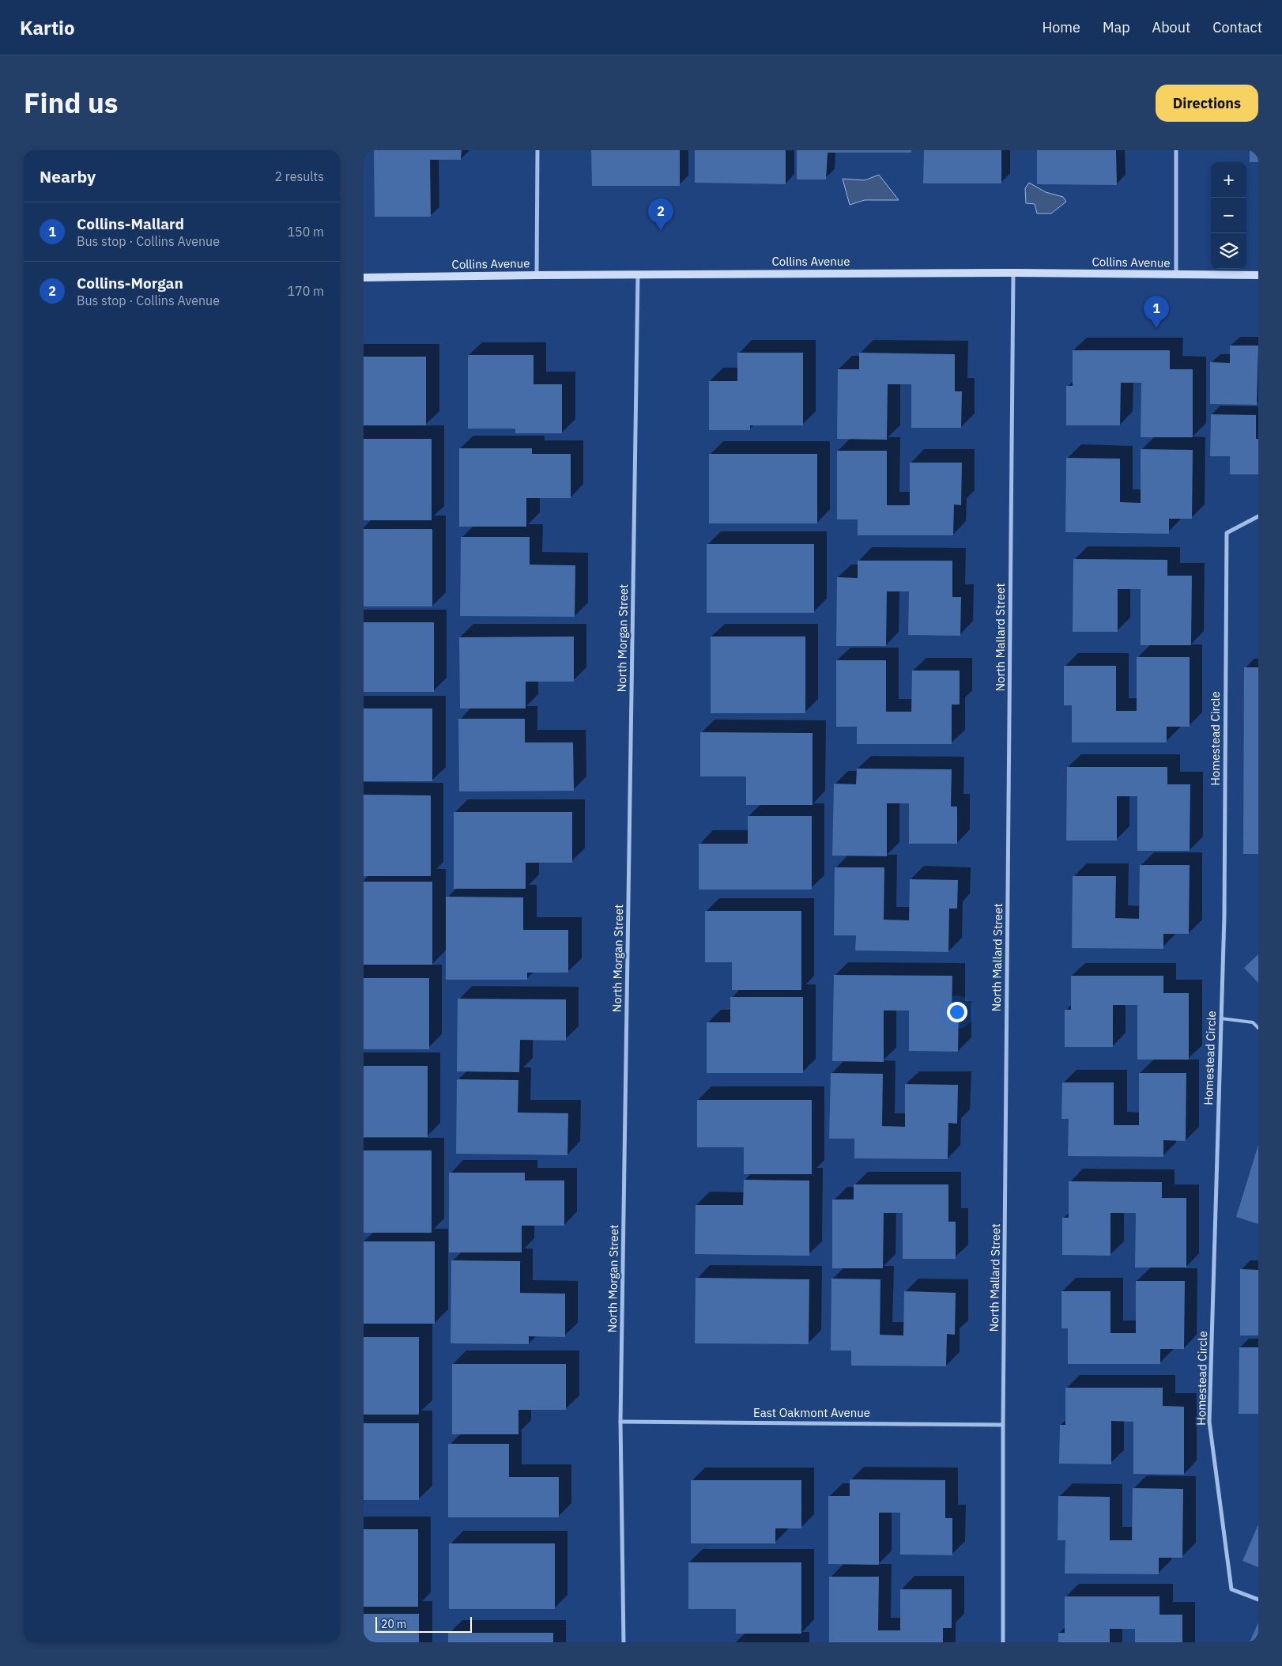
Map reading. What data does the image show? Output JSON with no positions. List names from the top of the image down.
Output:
{
  "streets": {
    "street": [
      "Collins Avenue",
      "North Mallard Street",
      "North Morgan Street",
      "Homestead Circle",
      "East Oakmont Avenue"
    ]
  },
  "crossings": [
    ["Collins Avenue", "North Mallard Street"],
    ["Collins Avenue", "North Morgan Street"],
    ["North Mallard Street", "East Oakmont Avenue"],
    ["North Morgan Street", "East Oakmont Avenue"]
  ],
  "scale_bar": "20 m",
  "page": {
    "header": "Kartio",
    "nav": [
      "Home",
      "Map",
      "About",
      "Contact"
    ],
    "title": "Find us",
    "buttons": "Directions",
    "heading": ["Nearby", "2 results"],
    "map_buttons": ["+", "−"],
    "pins": ["2", "1"],
    "list": [
      {
        "mark": "1",
        "name": "Collins-Mallard",
        "note": "Bus stop · Collins Avenue",
        "value": "150 m"
      },
      {
        "mark": "2",
        "name": "Collins-Morgan",
        "note": "Bus stop · Collins Avenue",
        "value": "170 m"
      }
    ],
    "scale": "20 m"
  }
}
